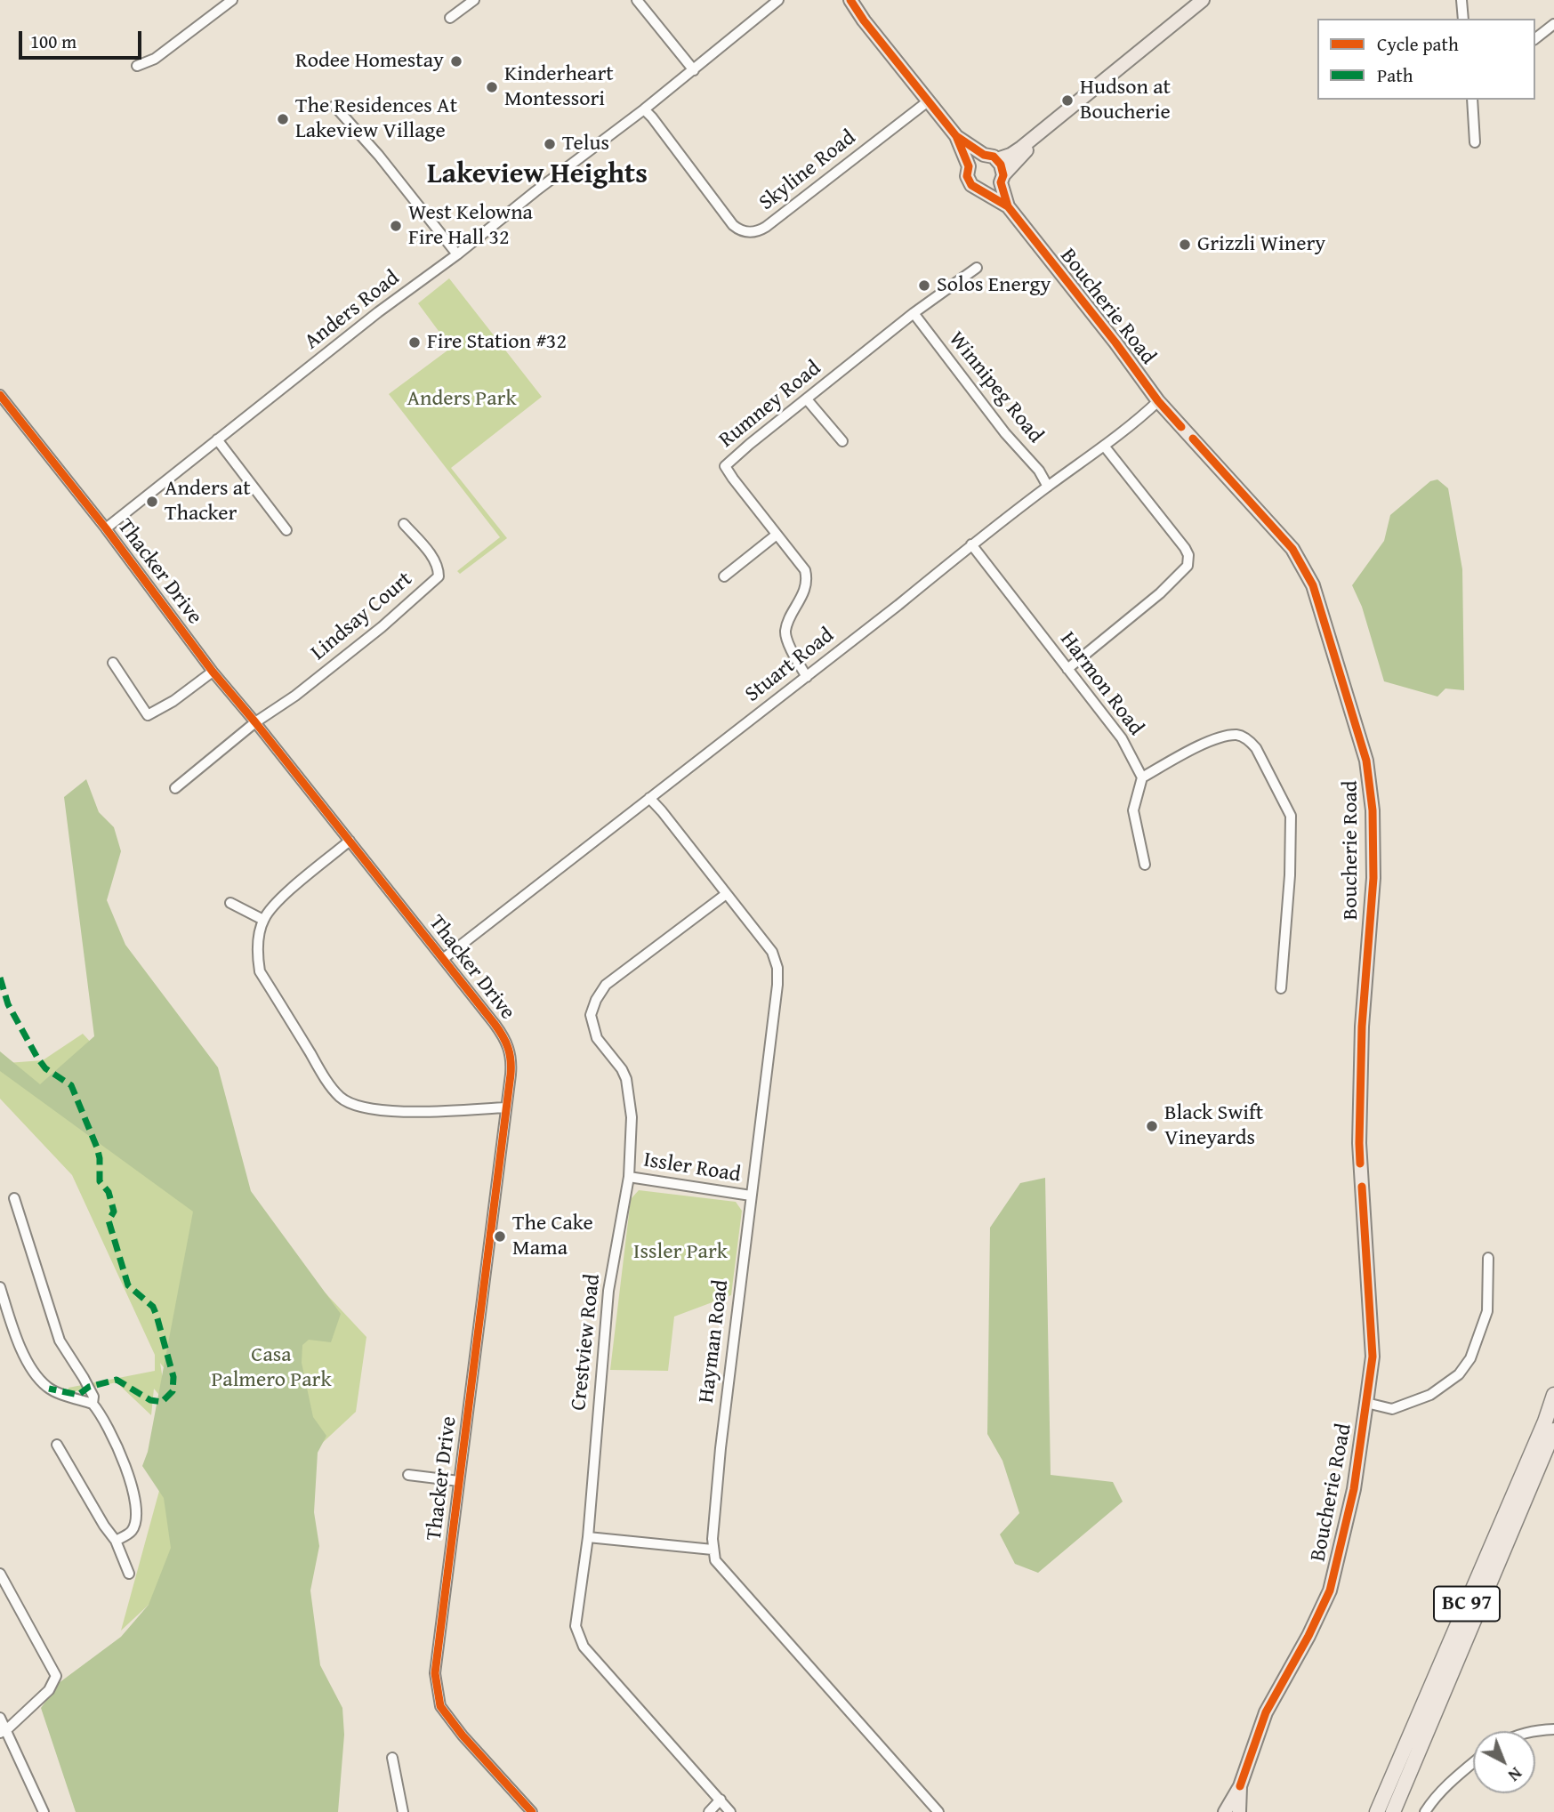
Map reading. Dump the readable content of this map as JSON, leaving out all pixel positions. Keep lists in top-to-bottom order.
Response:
{
  "streets": {
    "highway": ["BC 97"],
    "main road": ["Boucherie Road"],
    "street": [
      "Skyline Road",
      "Anders Road",
      "Winnipeg Road",
      "Rumney Road",
      "Thacker Drive",
      "Lindsay Court",
      "Stuart Road",
      "Harmon Road",
      "Issler Road",
      "Hayman Road",
      "Crestview Road"
    ]
  },
  "crossings": [
    ["Skyline Road", "Boucherie Road"],
    ["Skyline Road", "Anders Road"],
    ["Boucherie Road", "Stuart Road"],
    ["Anders Road", "Thacker Drive"],
    ["Winnipeg Road", "Rumney Road"],
    ["Winnipeg Road", "Stuart Road"],
    ["Rumney Road", "Stuart Road"],
    ["Thacker Drive", "Lindsay Court"],
    ["Thacker Drive", "Stuart Road"],
    ["Stuart Road", "Harmon Road"],
    ["Stuart Road", "Hayman Road"],
    ["Issler Road", "Hayman Road"],
    ["Issler Road", "Crestview Road"],
    ["Hayman Road", "Crestview Road"]
  ],
  "districts": ["Lakeview Heights"],
  "parks": ["Anders Park", "Issler Park", "Casa Palmero Park"],
  "places": [
    "Rodee Homestay",
    "Kinderheart Montessori",
    "Hudson at Boucherie",
    "The Residences At Lakeview Village",
    "Telus",
    "West Kelowna Fire Hall 32",
    "Grizzli Winery",
    "Solos Energy",
    "Fire Station #32",
    "Anders at Thacker",
    "Black Swift Vineyards",
    "The Cake Mama"
  ],
  "legend": ["Cycle path", "Path"],
  "scale_bar": "100 m",
  "north": "bottom right"
}
